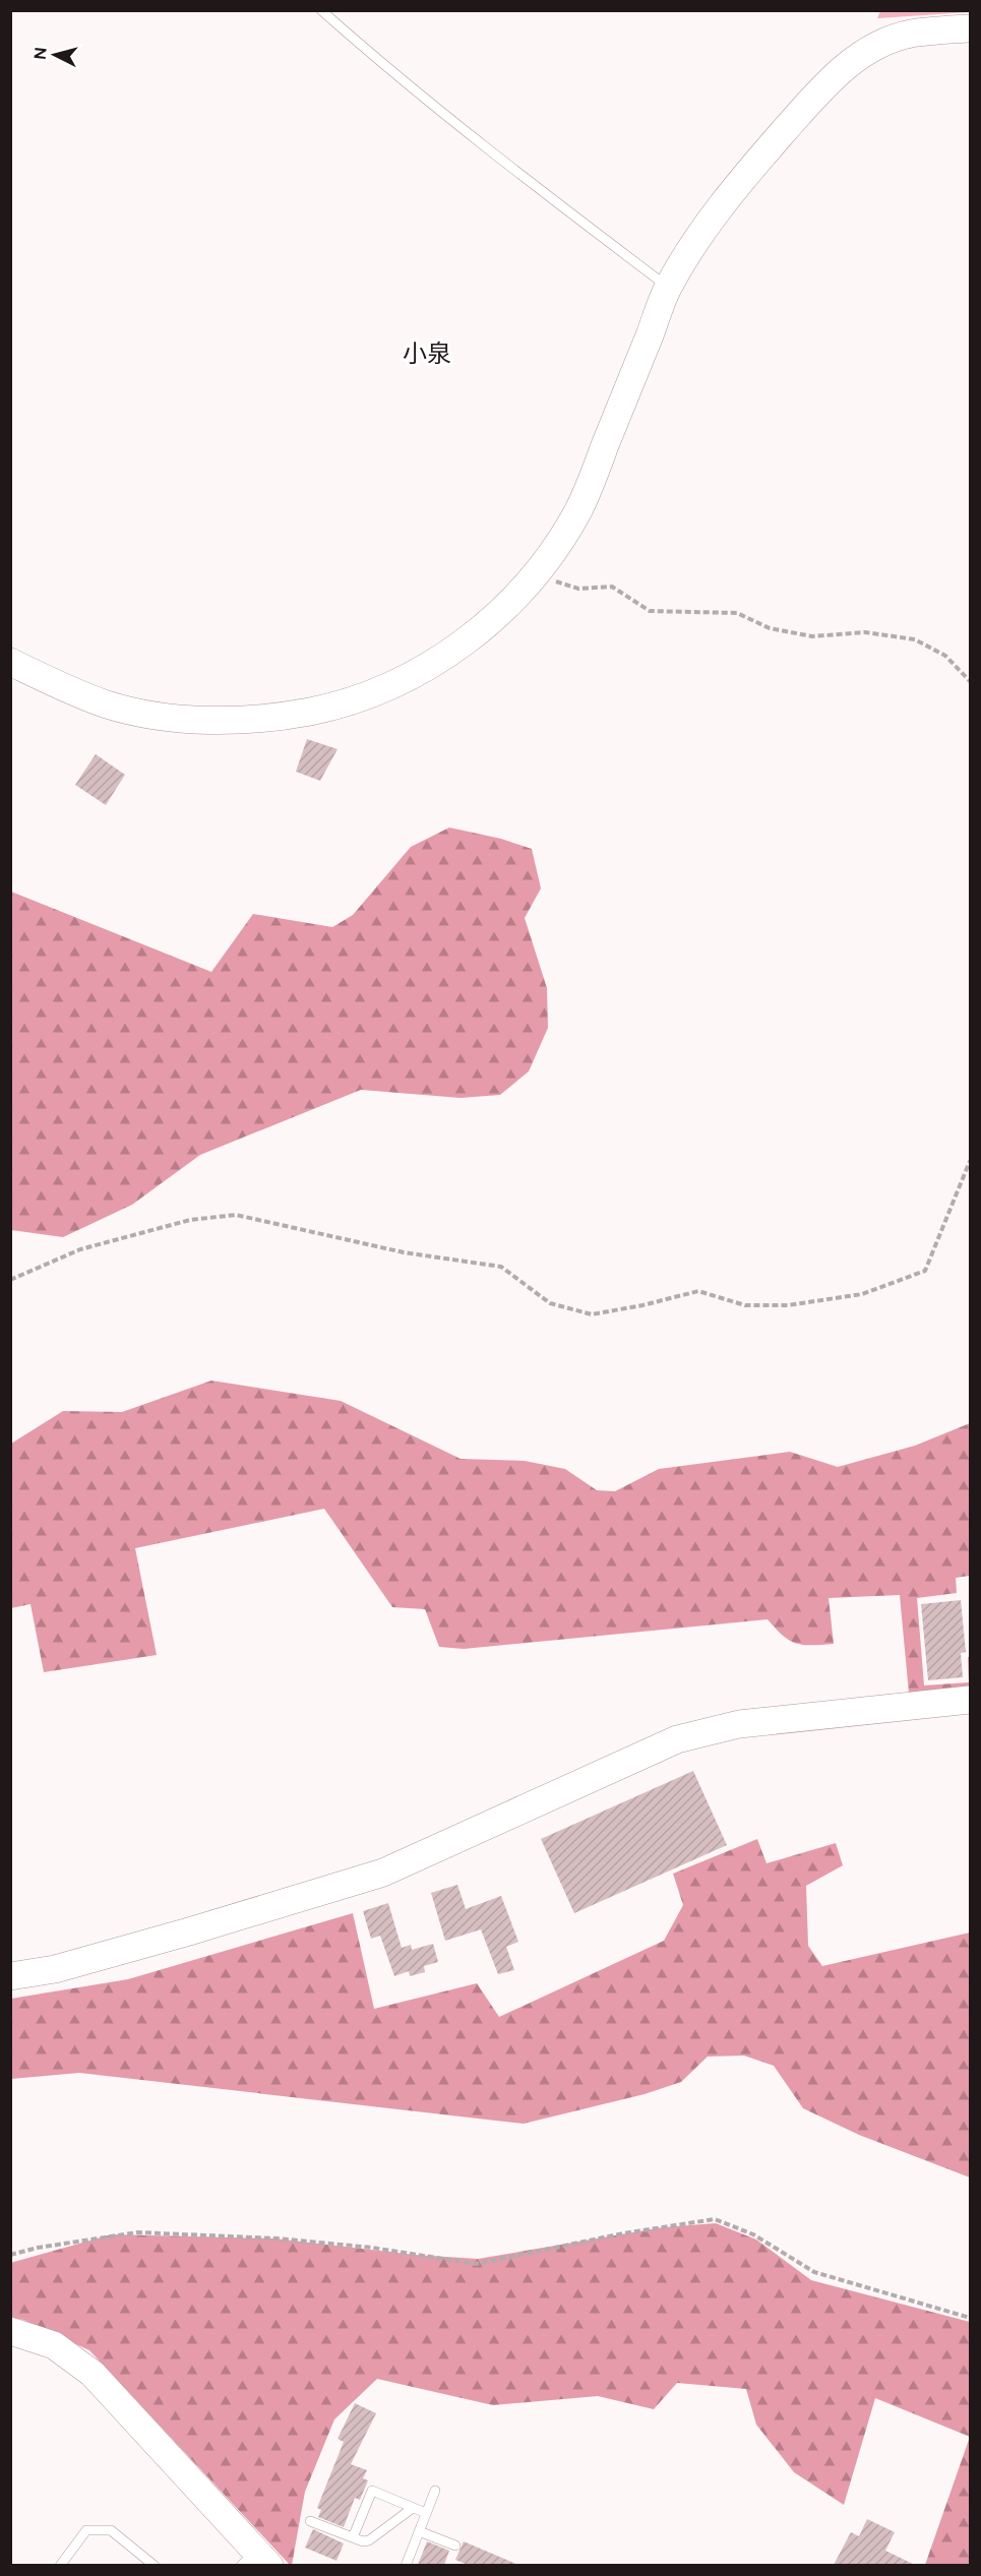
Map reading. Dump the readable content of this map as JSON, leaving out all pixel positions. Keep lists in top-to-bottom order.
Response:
{
  "districts": ["小泉"],
  "north": "left"
}
